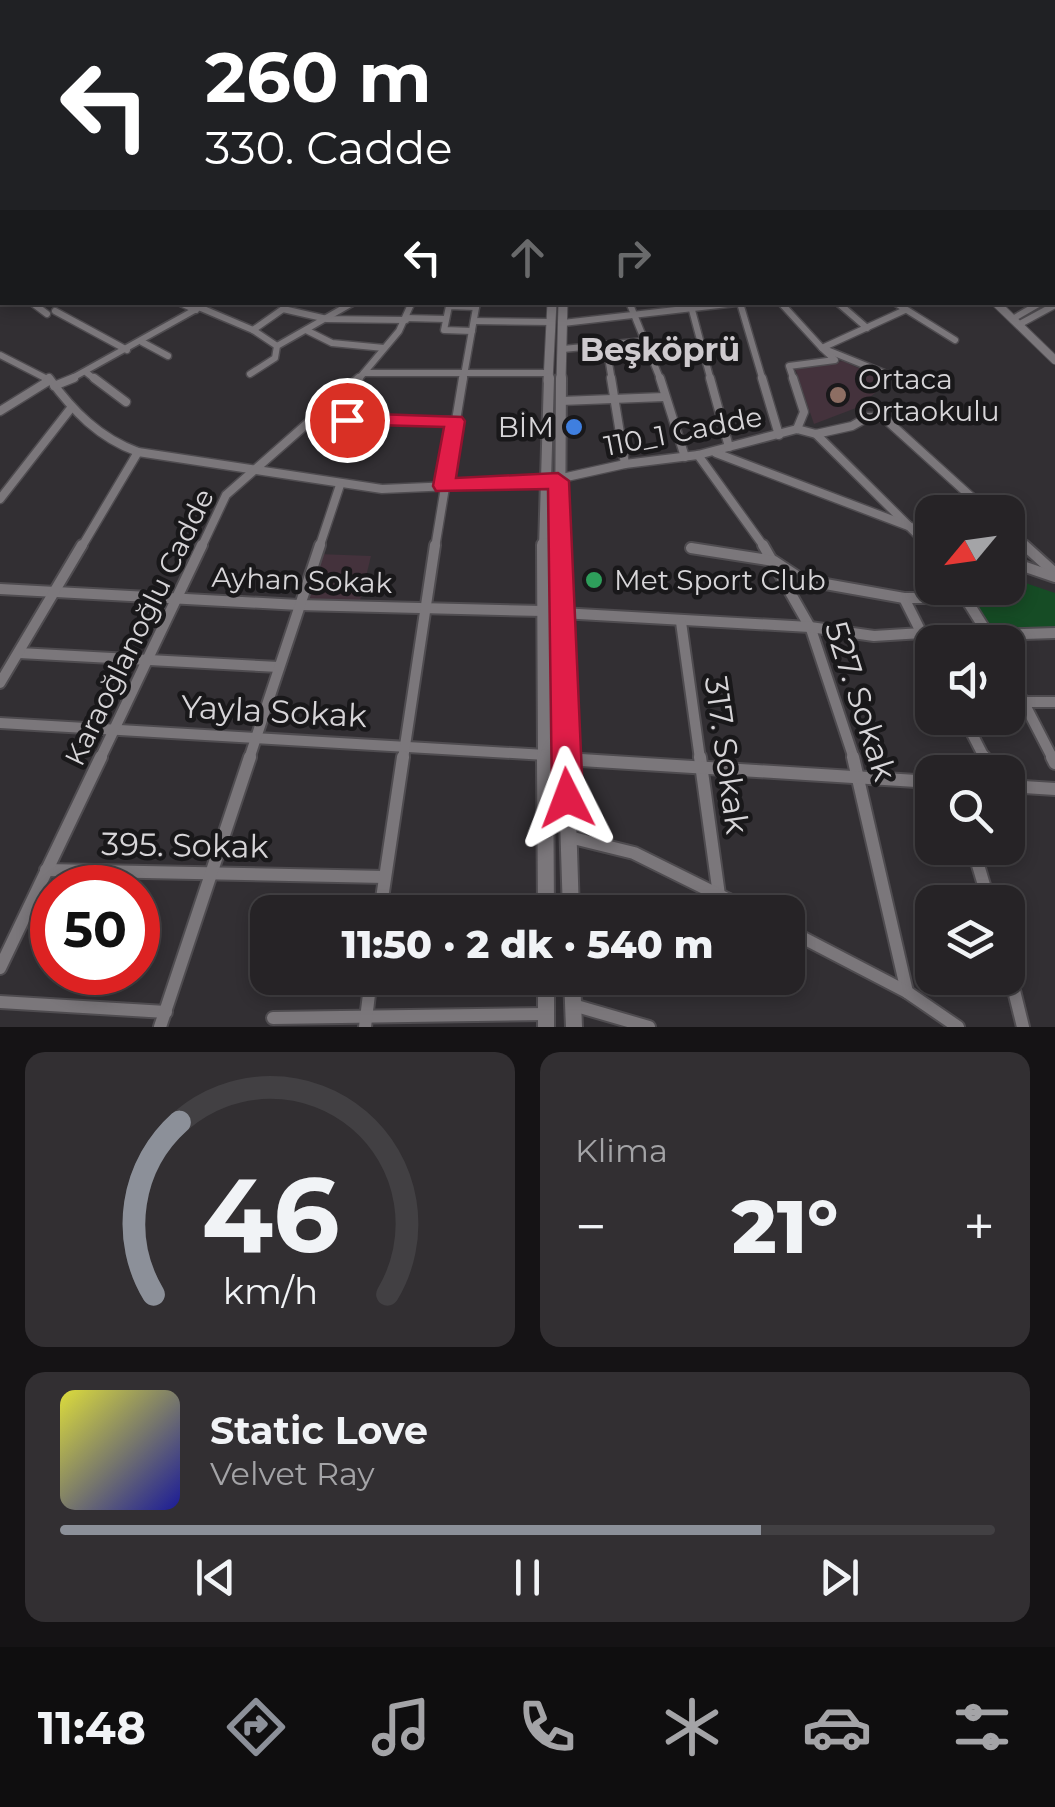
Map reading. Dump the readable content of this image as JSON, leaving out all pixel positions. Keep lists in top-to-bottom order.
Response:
{
  "streets": {
    "street": [
      "110_1 Cadde",
      "Ayhan Sokak",
      "Karaoğlanoğlu Cadde",
      "527. Sokak",
      "Yayla Sokak",
      "317. Sokak",
      "395. Sokak"
    ]
  },
  "crossings": [
    ["110_1 Cadde", "Karaoğlanoğlu Cadde"],
    ["110_1 Cadde", "527. Sokak"],
    ["Ayhan Sokak", "Karaoğlanoğlu Cadde"],
    ["Karaoğlanoğlu Cadde", "Yayla Sokak"]
  ],
  "districts": ["Beşköprü"],
  "places": ["Ortaca Ortaokulu", "BİM", "Met Sport Club"],
  "north": "bottom left",
  "page": {
    "turn": ["260 m", "330. Cadde"],
    "limit": "50",
    "trip": "11:50 · 2 dk · 540 m",
    "tile": "Klima",
    "heat": ["−", "21°", "+"],
    "song": ["Static Love", "Velvet Ray"],
    "tabs": "11:48",
    "gauge": ["46", "km/h"]
  }
}
